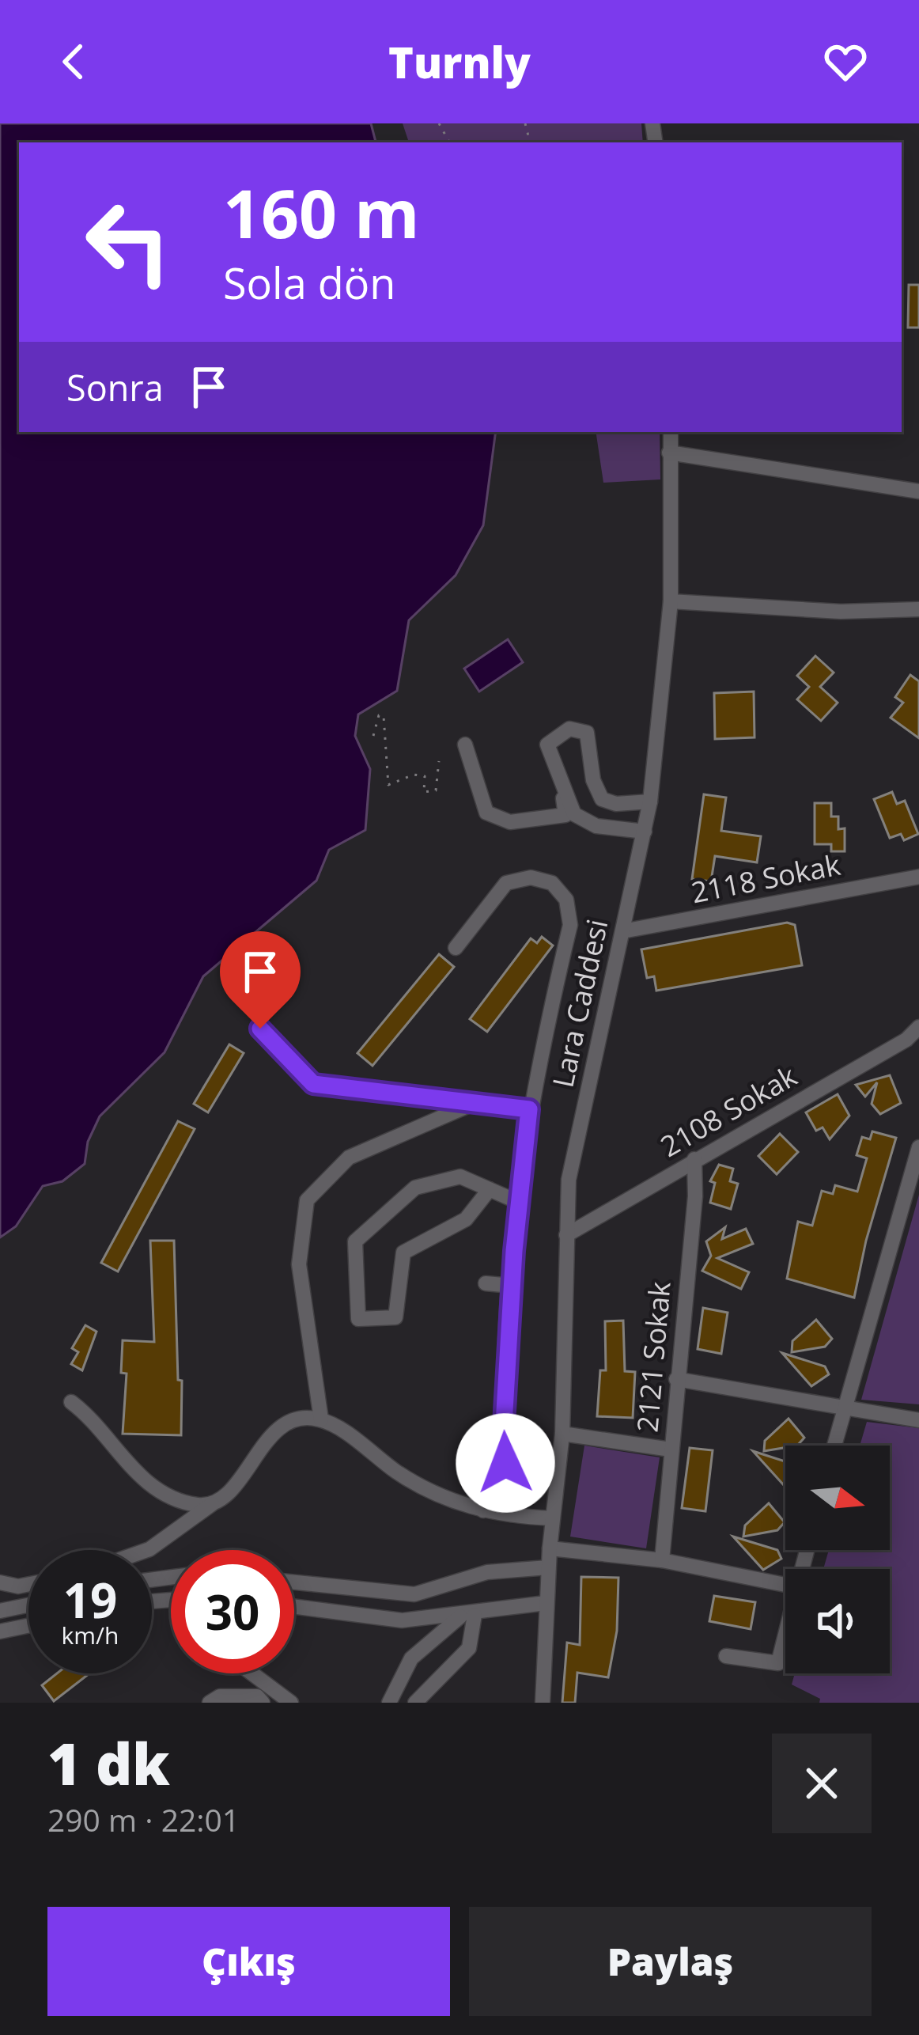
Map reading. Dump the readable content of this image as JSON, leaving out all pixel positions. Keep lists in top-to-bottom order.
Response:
{
  "streets": {
    "street": [
      "2118 Sokak",
      "Lara Caddesi",
      "2108 Sokak",
      "2121 Sokak"
    ]
  },
  "crossings": [
    ["2118 Sokak", "Lara Caddesi"],
    ["Lara Caddesi", "2108 Sokak"],
    ["2108 Sokak", "2121 Sokak"]
  ],
  "north": "right",
  "page": {
    "header": "Turnly",
    "turn": ["160 m", "Sola dön"],
    "then": "Sonra",
    "speed": "19 km/h",
    "limit": "30",
    "heading": ["1 dk", "290 m · 22:01"],
    "buttons": ["Çıkış", "Paylaş"]
  }
}
